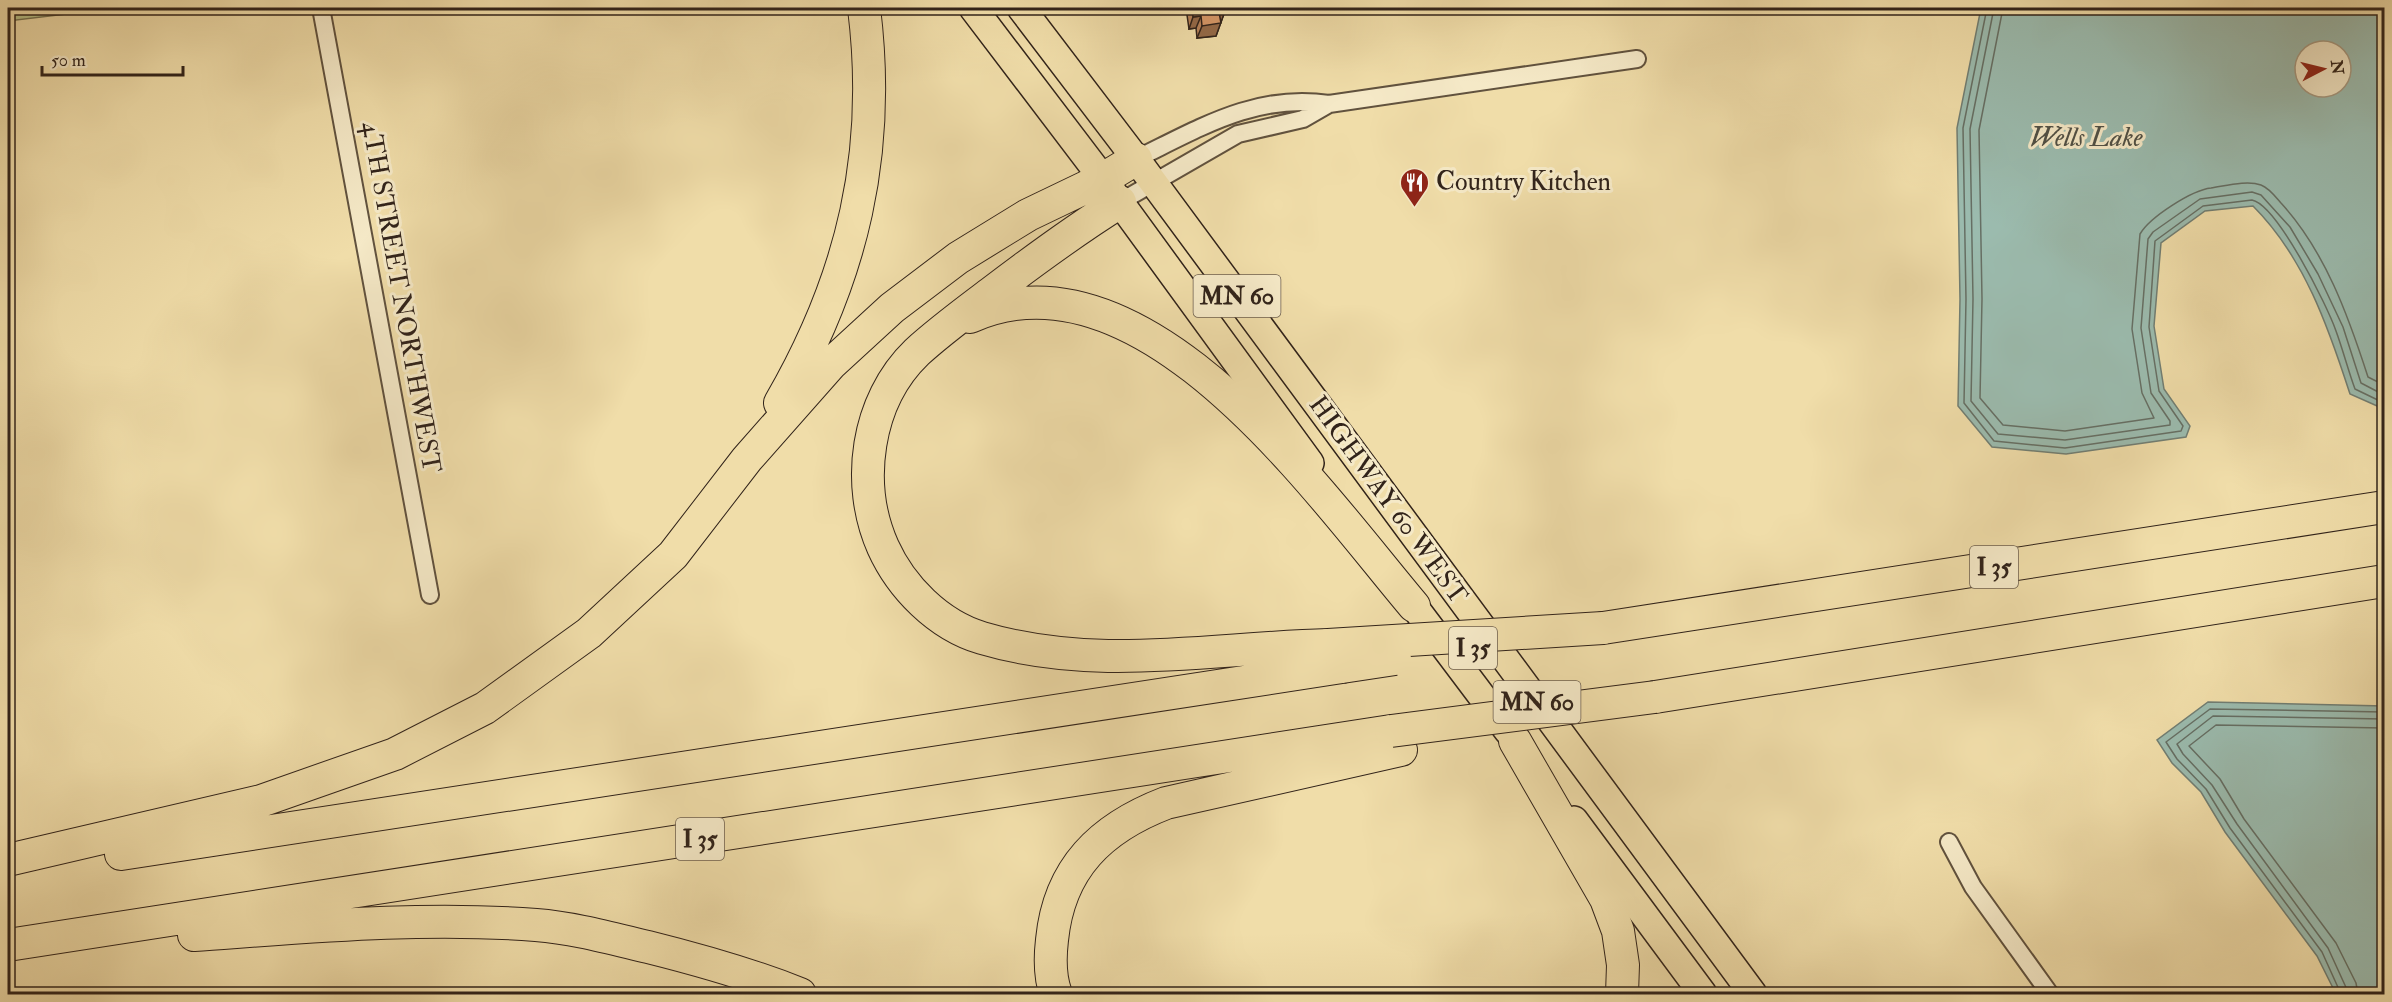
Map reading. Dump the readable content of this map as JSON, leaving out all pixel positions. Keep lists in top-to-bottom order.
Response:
{
  "streets": {
    "highway": ["I 35"],
    "main road": ["MN 60", "HIGHWAY 60 WEST"],
    "street": ["4TH STREET NORTHWEST"]
  },
  "water": ["Wells Lake"],
  "places": {
    "restaurant": ["Country Kitchen"]
  },
  "scale_bar": "50 m",
  "north": "right"
}
